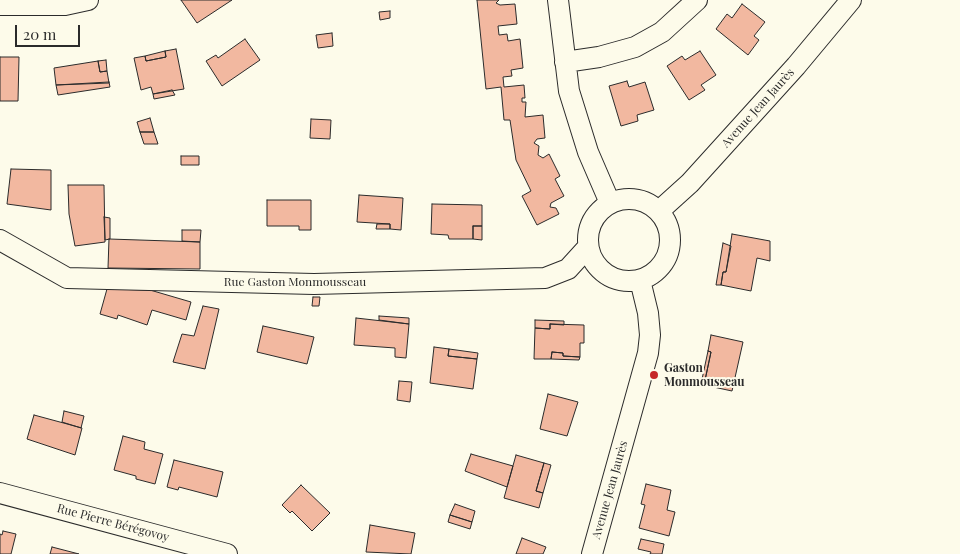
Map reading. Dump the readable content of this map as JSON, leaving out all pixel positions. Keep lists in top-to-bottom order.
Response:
{
  "streets": {
    "street": ["Avenue Jean Jaurès", "Rue Gaston Monmousseau", "Rue Pierre Bérégovoy"]
  },
  "crossings": [
    ["Avenue Jean Jaurès", "Rue Gaston Monmousseau"]
  ],
  "places": ["Gaston Monmousseau"],
  "scale_bar": "20 m"
}
